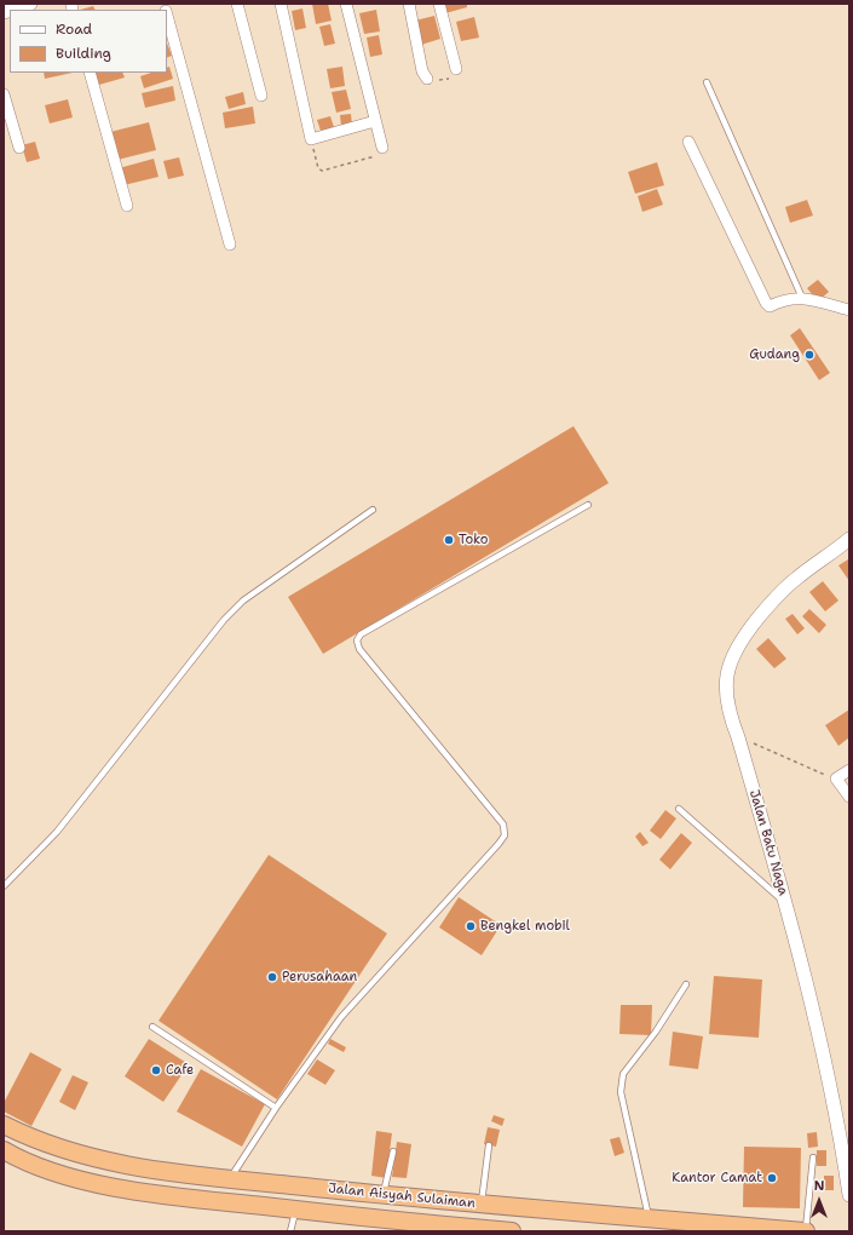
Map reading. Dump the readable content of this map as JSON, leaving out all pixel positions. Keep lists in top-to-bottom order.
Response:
{
  "streets": {
    "highway": ["Jalan Aisyah Sulaiman"],
    "street": ["Jalan Batu Naga"]
  },
  "places": [
    "Gudang",
    "Toko",
    "Bengkel mobil",
    "Perusahaan",
    "Cafe",
    "Kantor Camat"
  ],
  "legend": ["Road", "Building"],
  "north": "top"
}
